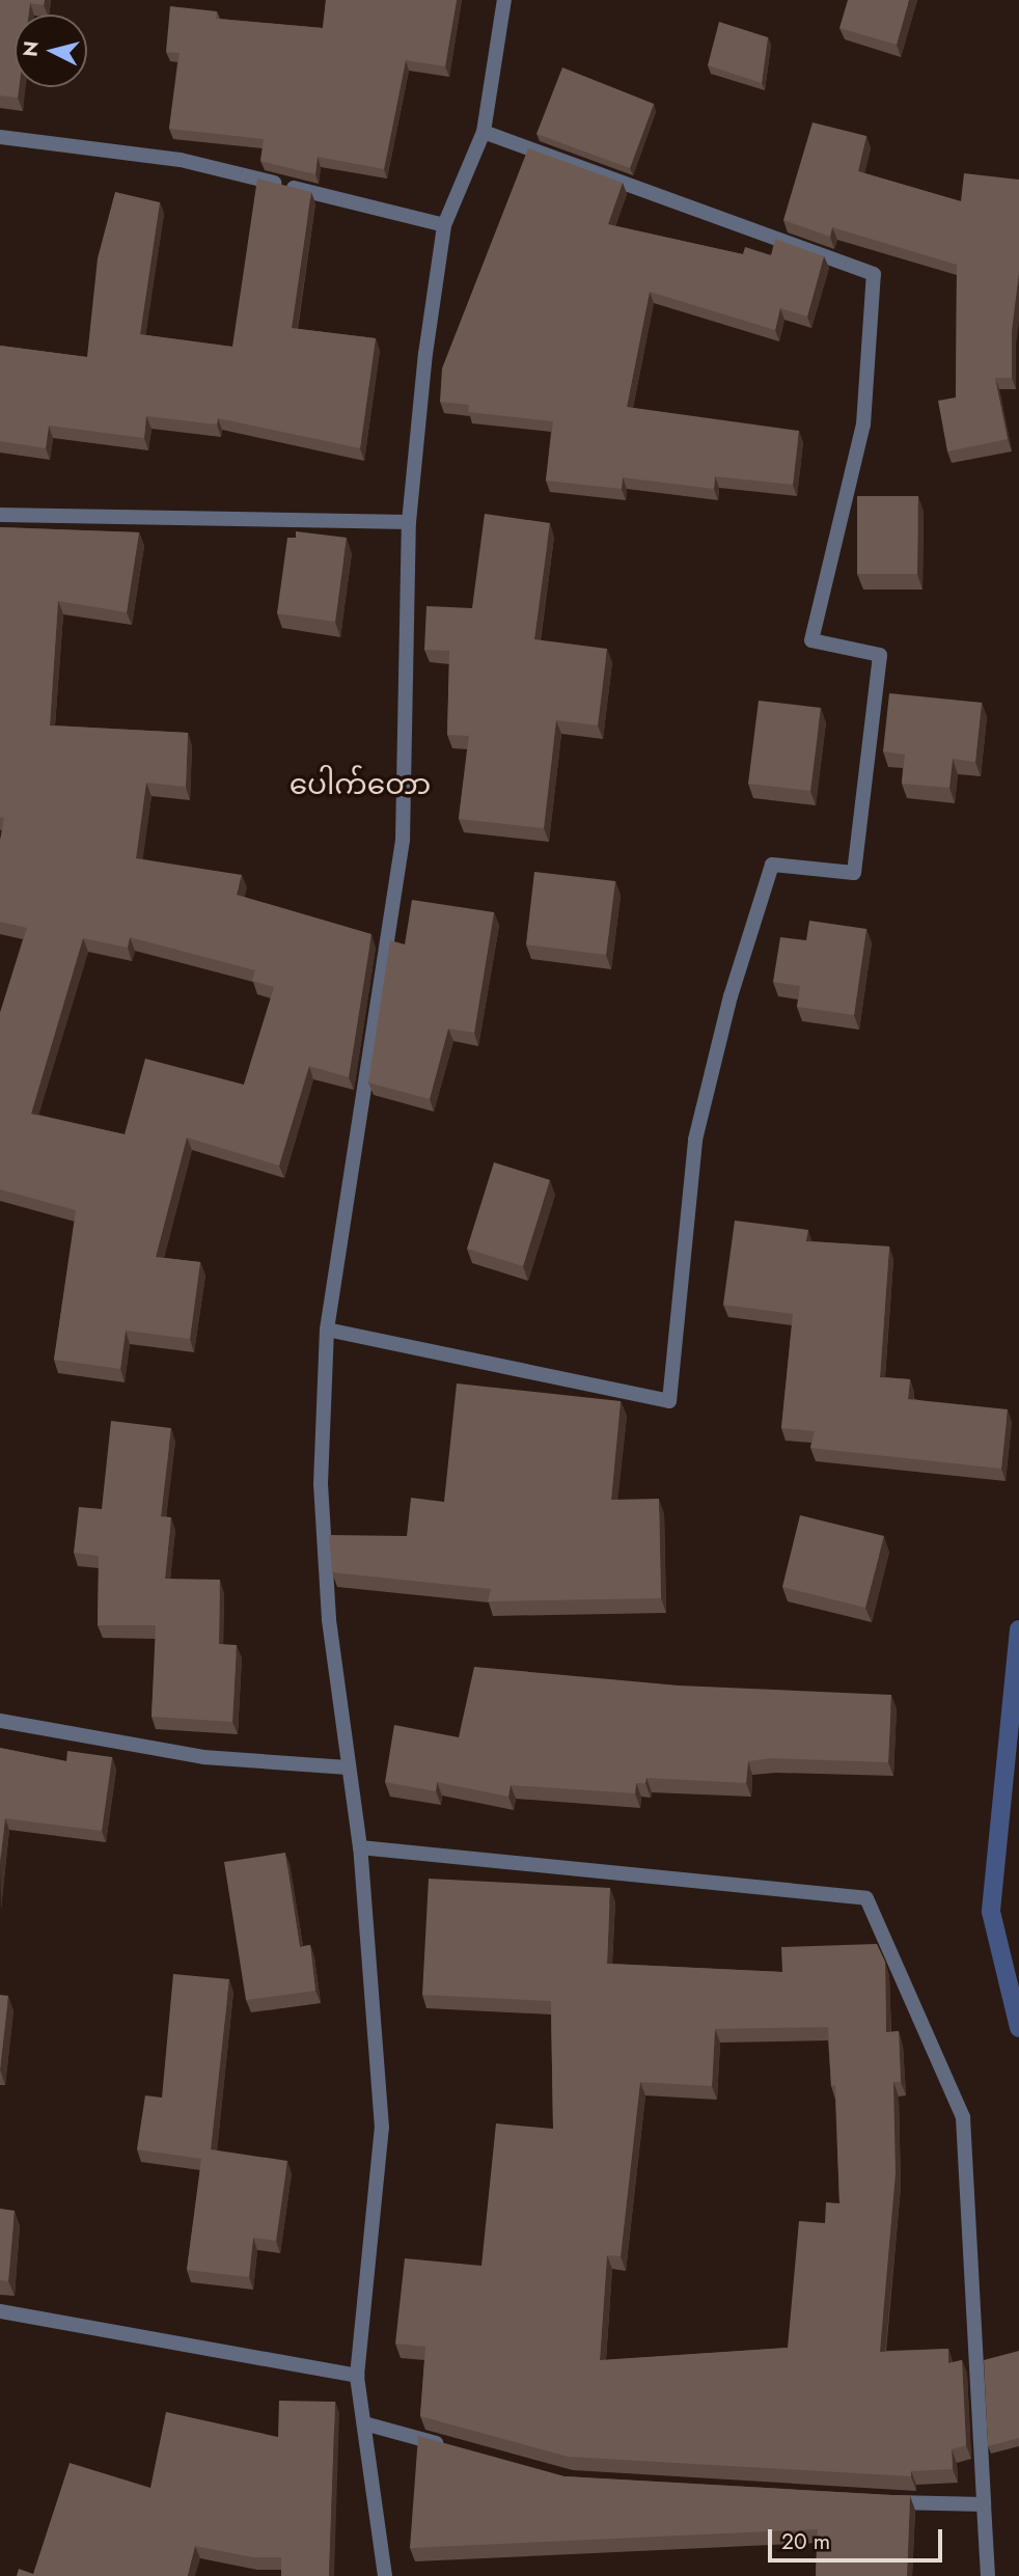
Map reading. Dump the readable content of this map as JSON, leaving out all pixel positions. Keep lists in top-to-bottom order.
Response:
{
  "districts": ["ပေါက်တော"],
  "scale_bar": "20 m",
  "north": "left"
}
